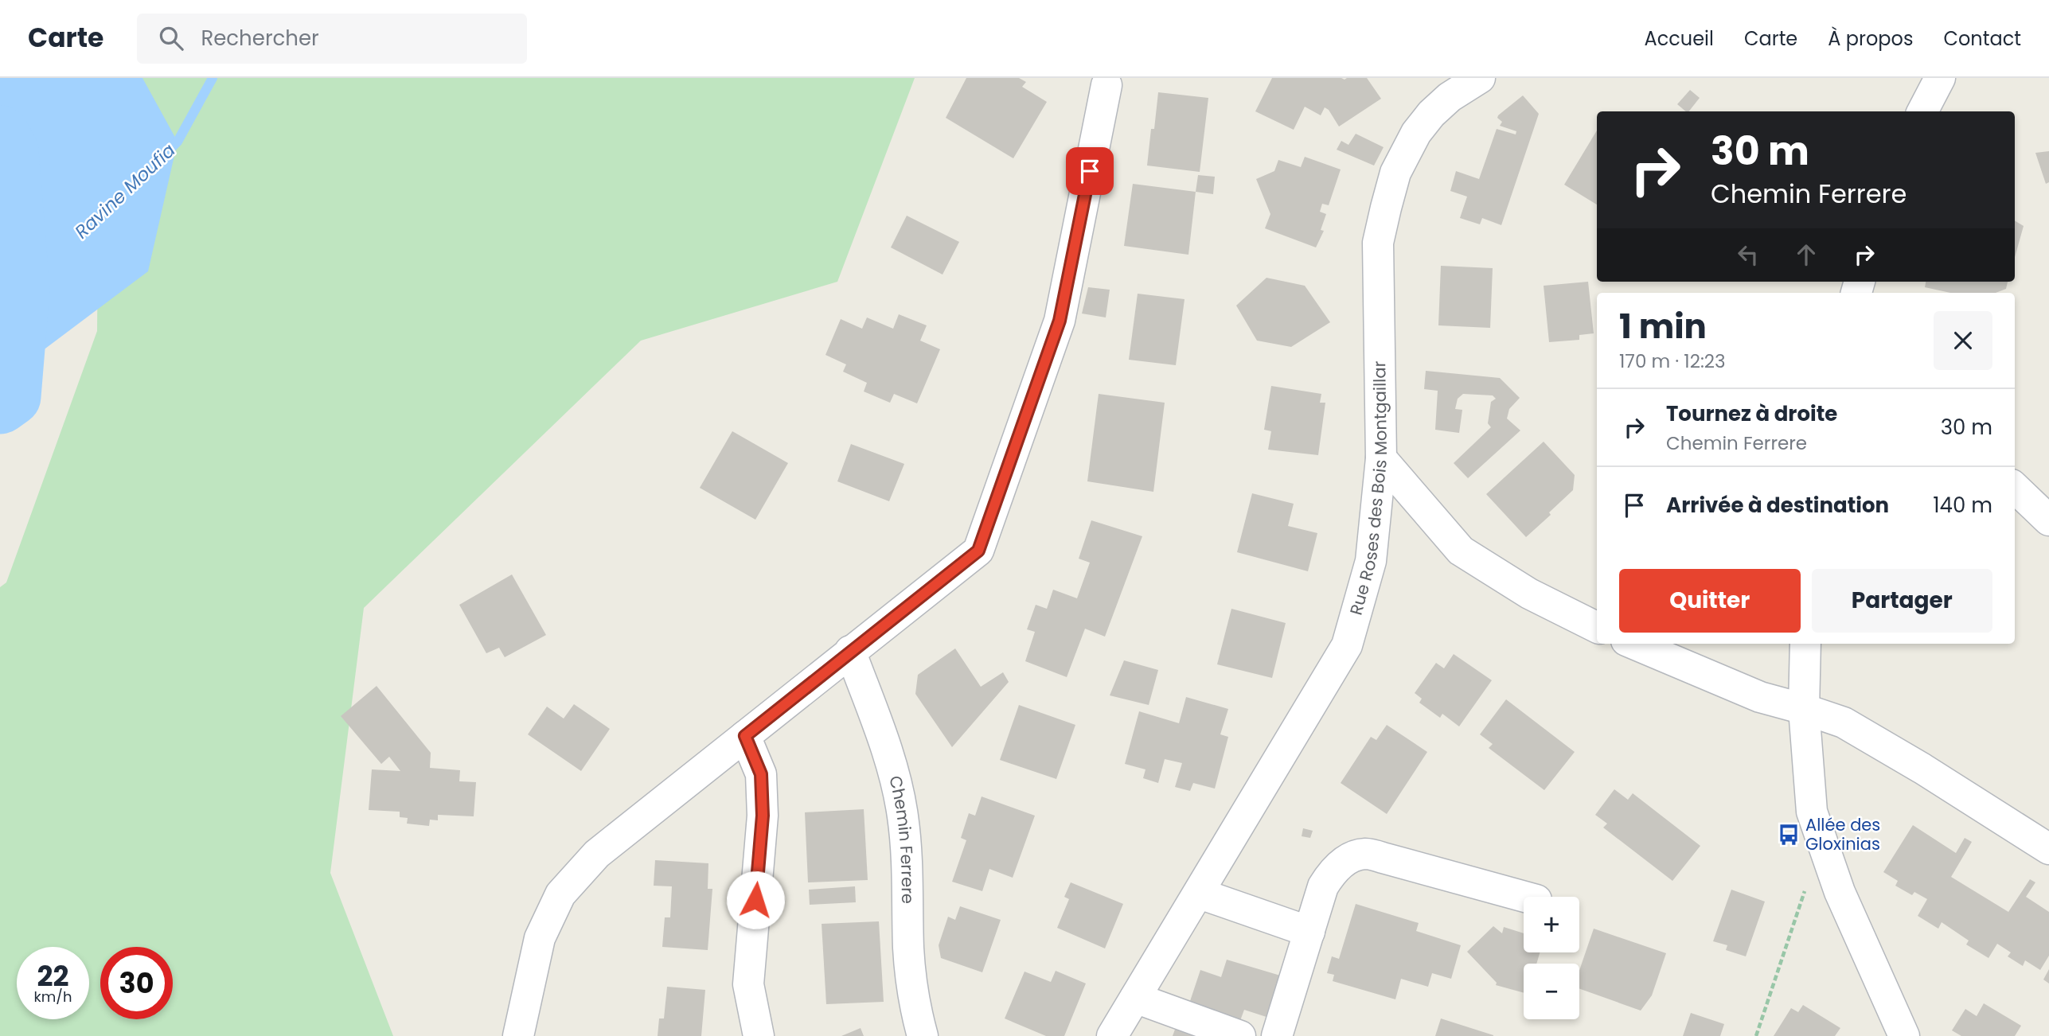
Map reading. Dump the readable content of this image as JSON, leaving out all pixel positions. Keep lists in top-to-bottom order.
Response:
{
  "streets": {
    "street": ["Rue Roses des Bois Montgaillar", "Chemin Ferrere"]
  },
  "water": ["Ravine Moufia"],
  "places": {
    "bus stop": ["Allée des Gloxinias"]
  },
  "page": {
    "header": "Carte",
    "search": "Rechercher",
    "nav": [
      "Accueil",
      "Carte",
      "À propos",
      "Contact"
    ],
    "turn": ["30 m", "Chemin Ferrere"],
    "heading": ["1 min", "170 m · 12:23"],
    "list": [
      {
        "name": "Tournez à droite",
        "note": "Chemin Ferrere",
        "value": "30 m"
      },
      {
        "name": "Arrivée à destination",
        "value": "140 m"
      }
    ],
    "buttons": ["Quitter", "Partager"],
    "map_buttons": ["+", "−"],
    "speed": "22 km/h",
    "limit": "30"
  }
}
